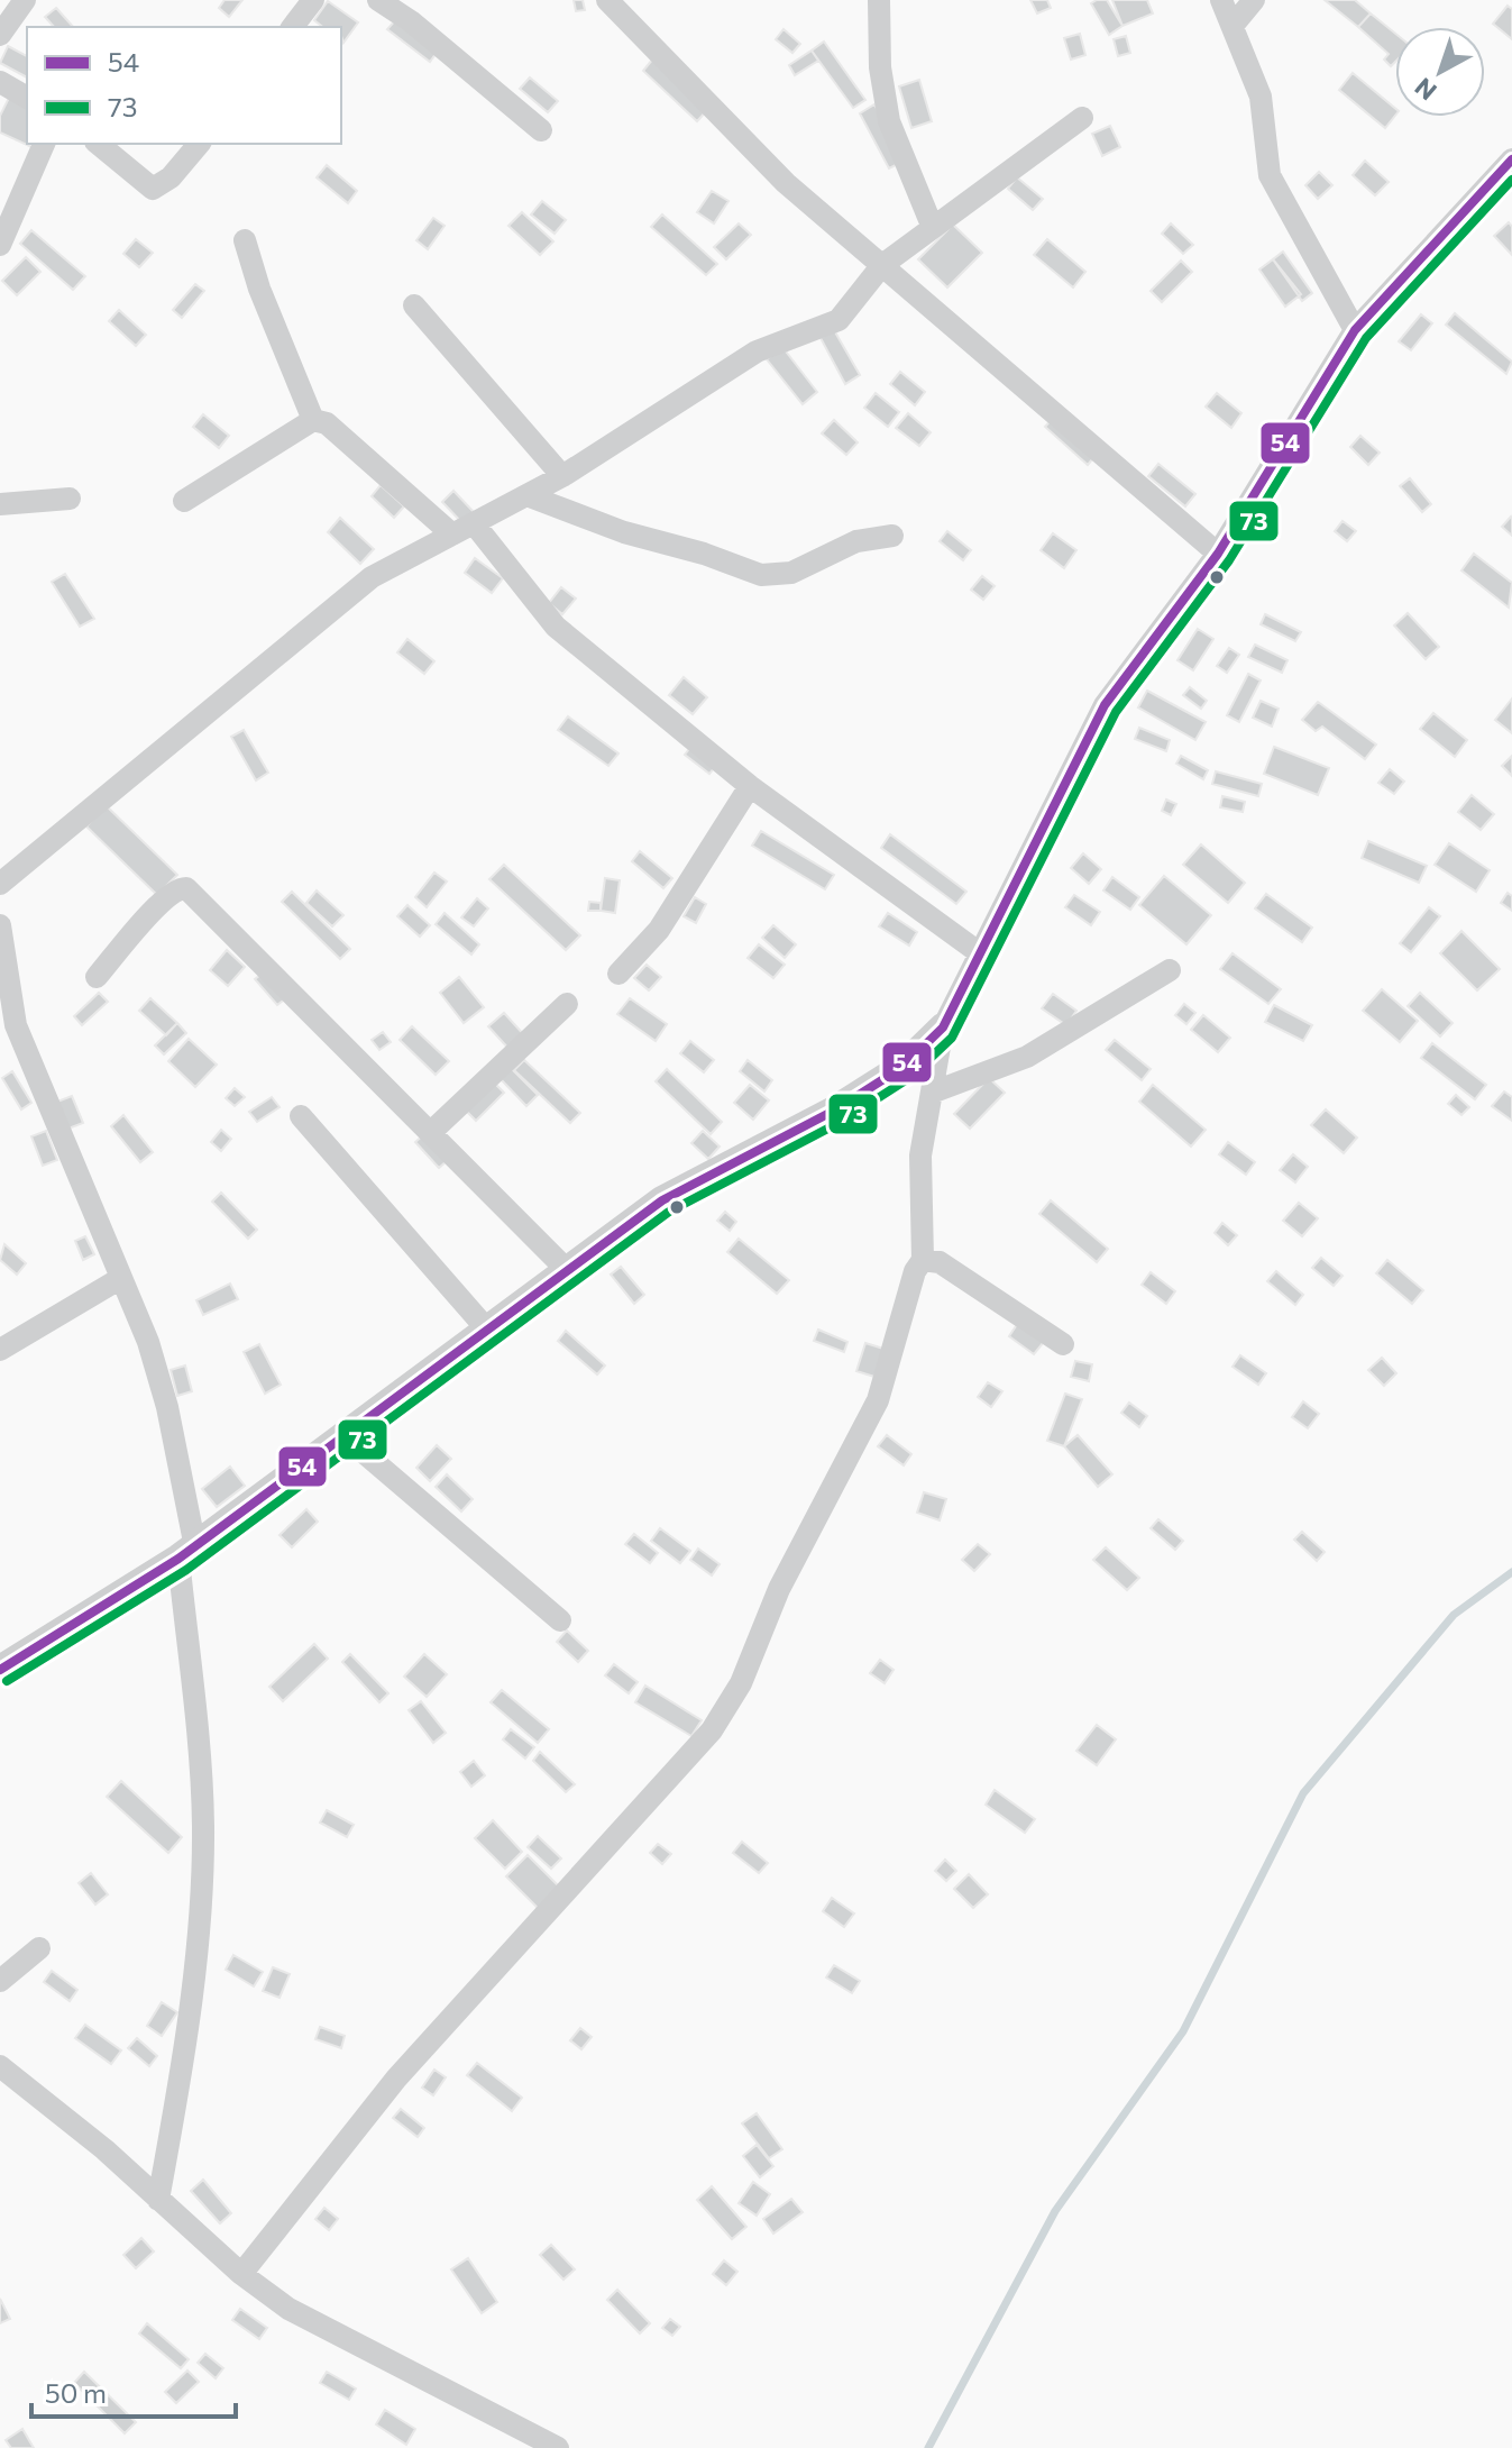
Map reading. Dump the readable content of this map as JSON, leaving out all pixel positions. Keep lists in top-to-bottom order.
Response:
{
  "lines": ["transit line 54", "transit line 73"],
  "legend": ["54", "73"],
  "scale_bar": "50 m",
  "north": "bottom left"
}
